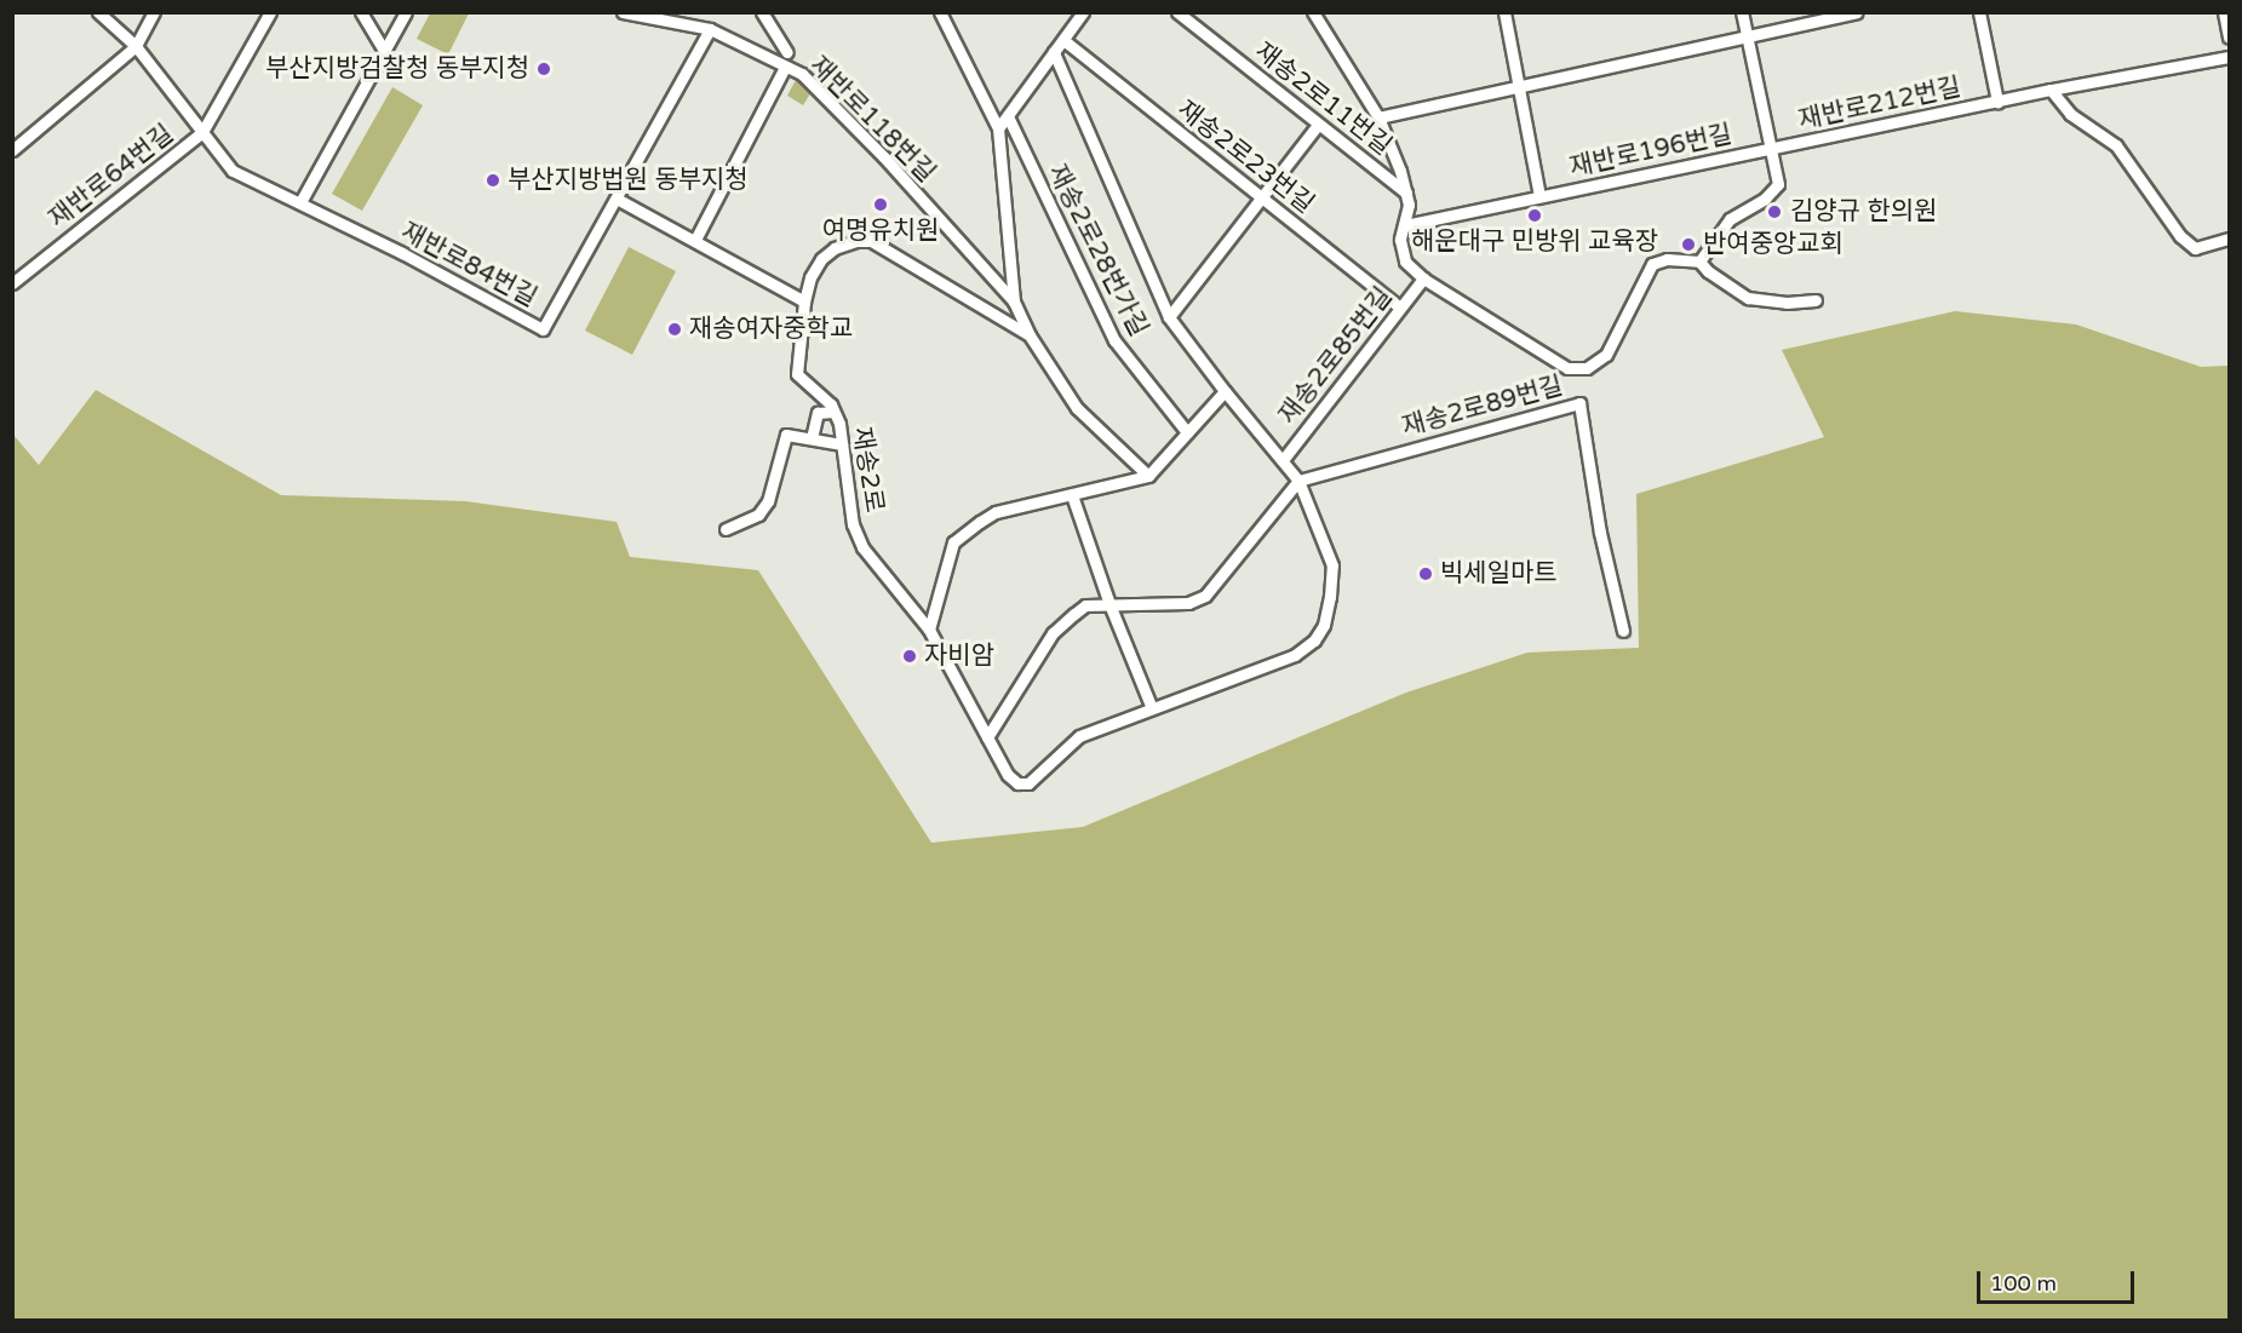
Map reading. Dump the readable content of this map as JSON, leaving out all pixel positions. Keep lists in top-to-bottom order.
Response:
{
  "streets": {
    "street": [
      "재송2로11번길",
      "재반로212번길",
      "재반로118번길",
      "재반로196번길",
      "재송2로23번길",
      "재반로64번길",
      "재송2로28번가길",
      "재반로84번길",
      "재송2로85번길",
      "재송2로89번길",
      "재송2로"
    ]
  },
  "crossings": [
    ["재반로212번길", "재반로196번길"],
    ["재송2로23번길", "재송2로85번길"],
    ["재반로64번길", "재반로84번길"],
    ["재송2로85번길", "재송2로"],
    ["재송2로89번길", "재송2로"]
  ],
  "places": [
    "부산지방검찰청 동부지청",
    "부산지방법원 동부지청",
    "여명유치원",
    "김양규 한의원",
    "해운대구 민방위 교육장",
    "반여중앙교회",
    "재송여자중학교",
    "빅세일마트",
    "자비암"
  ],
  "scale_bar": "100 m"
}
